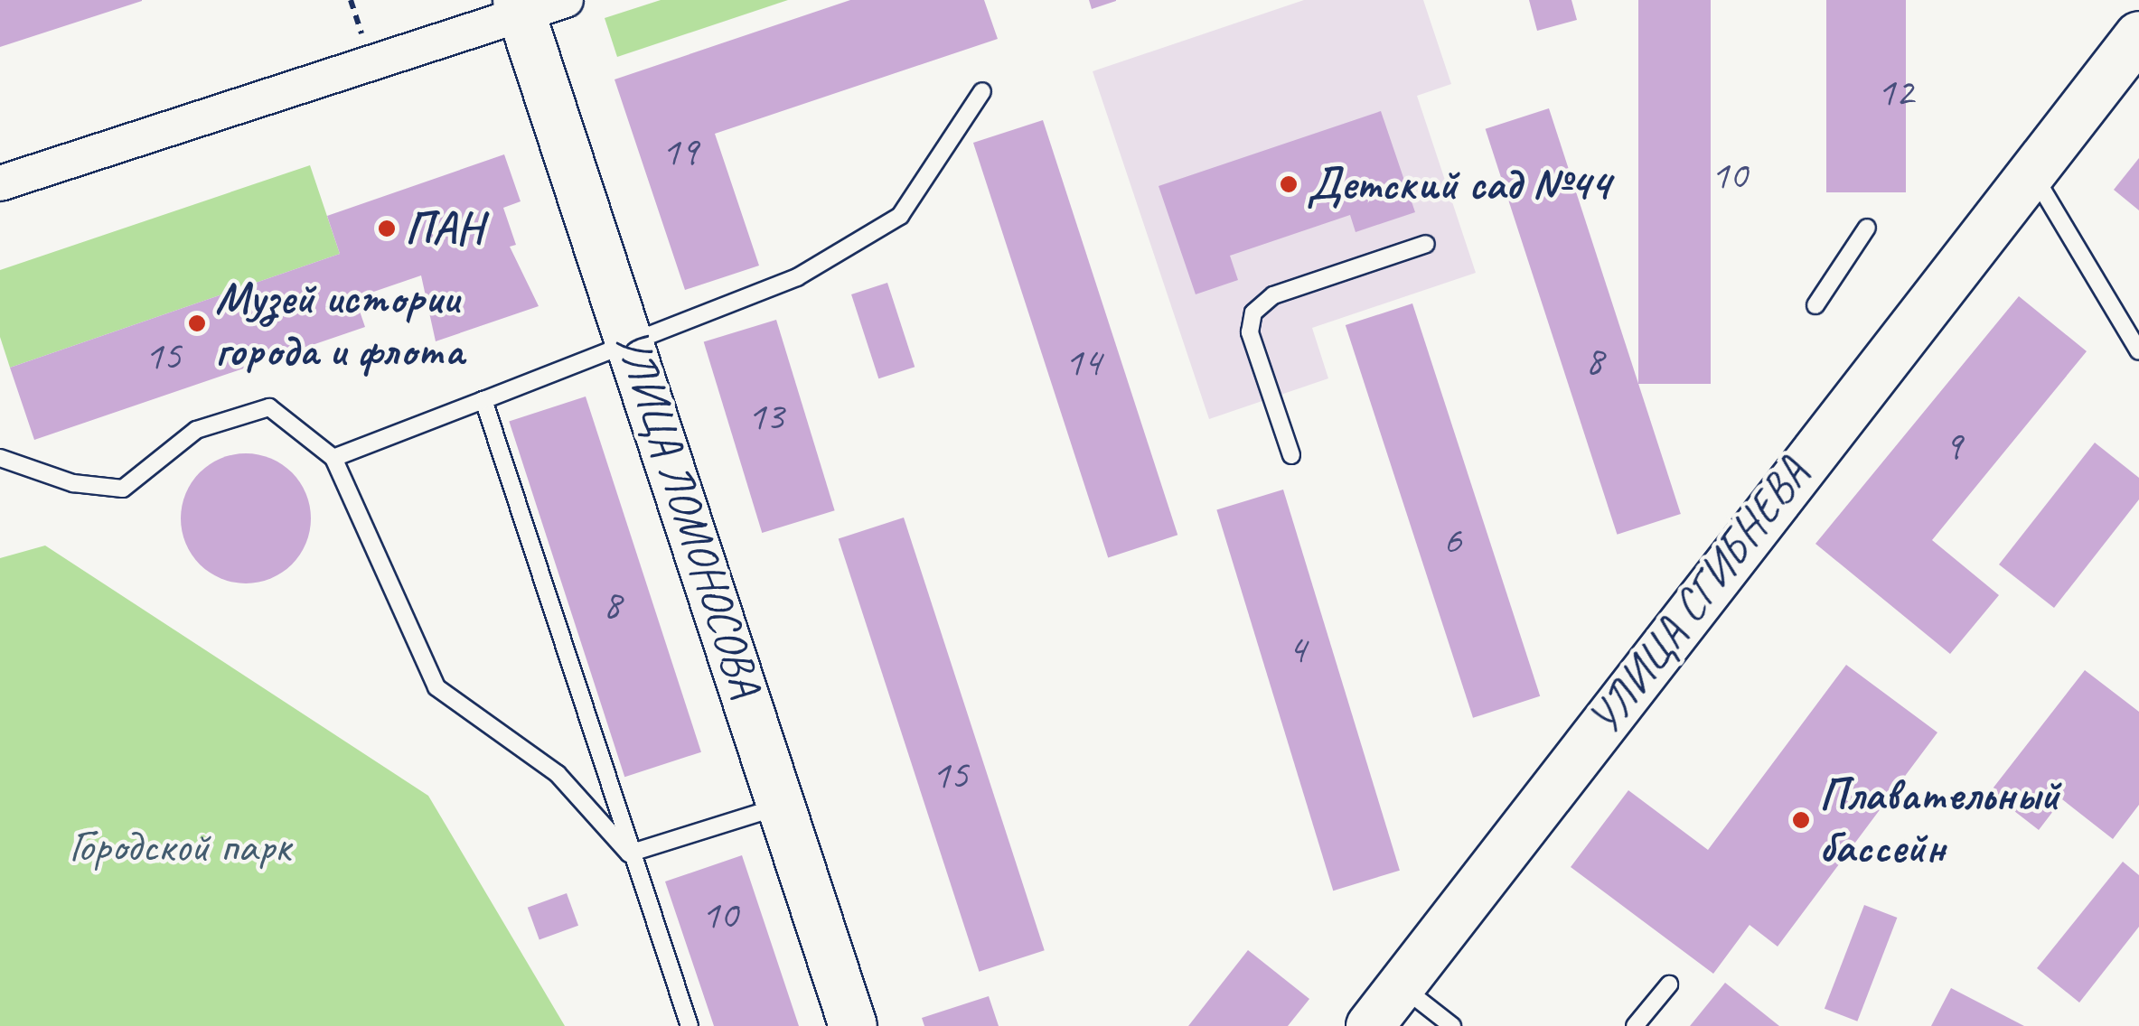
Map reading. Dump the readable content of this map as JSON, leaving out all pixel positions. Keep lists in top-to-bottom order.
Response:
{
  "streets": {
    "street": ["УЛИЦА ЛОМОНОСОВА", "УЛИЦА СГИБНЕВА"]
  },
  "parks": ["Городской парк"],
  "places": [
    "Детский сад №44",
    "ПАН",
    "Музей истории города и флота",
    "Плавательный бассейн"
  ],
  "house_numbers": [
    "12",
    "19",
    "10",
    "15",
    "8",
    "14",
    "13",
    "9",
    "6",
    "8",
    "4",
    "15",
    "10"
  ]
}
